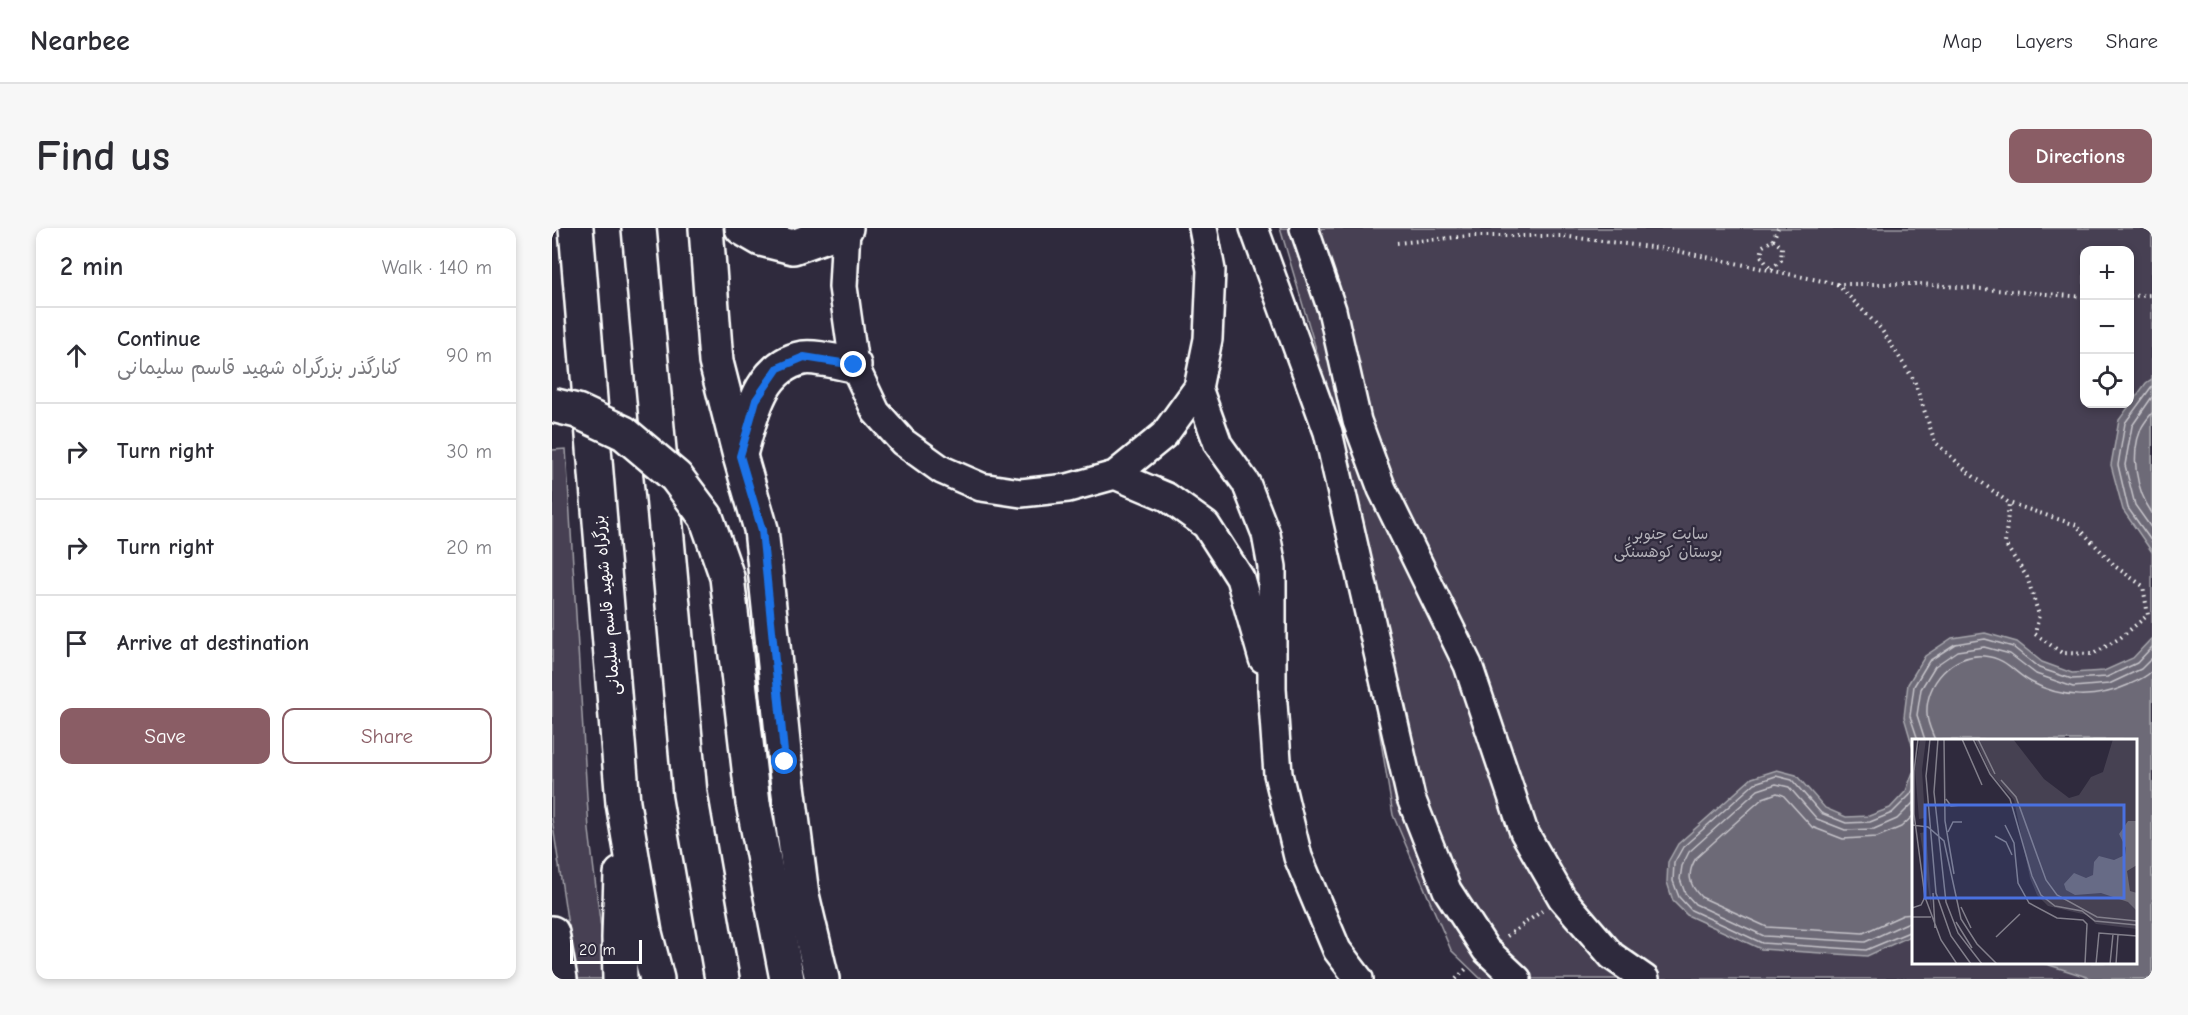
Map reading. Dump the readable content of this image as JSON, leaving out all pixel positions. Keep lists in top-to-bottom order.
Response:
{
  "streets": {
    "main road": ["بزرگراه شهید قاسم سلیمانی"]
  },
  "parks": ["سایت جنوبی بوستان کوهسنگی"],
  "scale_bar": "20 m",
  "page": {
    "header": "Nearbee",
    "nav": ["Map", "Layers", "Share"],
    "buttons": [
      "Directions",
      ["Save", "Share"]
    ],
    "title": "Find us",
    "heading": ["2 min", "Walk · 140 m"],
    "map_buttons": ["+", "−"],
    "list": [
      ["Continue", "کنارگذر بزرگراه شهید قاسم سلیمانی", "90 m"],
      ["Turn right", "30 m"],
      ["Turn right", "20 m"],
      "Arrive at destination"
    ],
    "scale": "20 m"
  }
}
